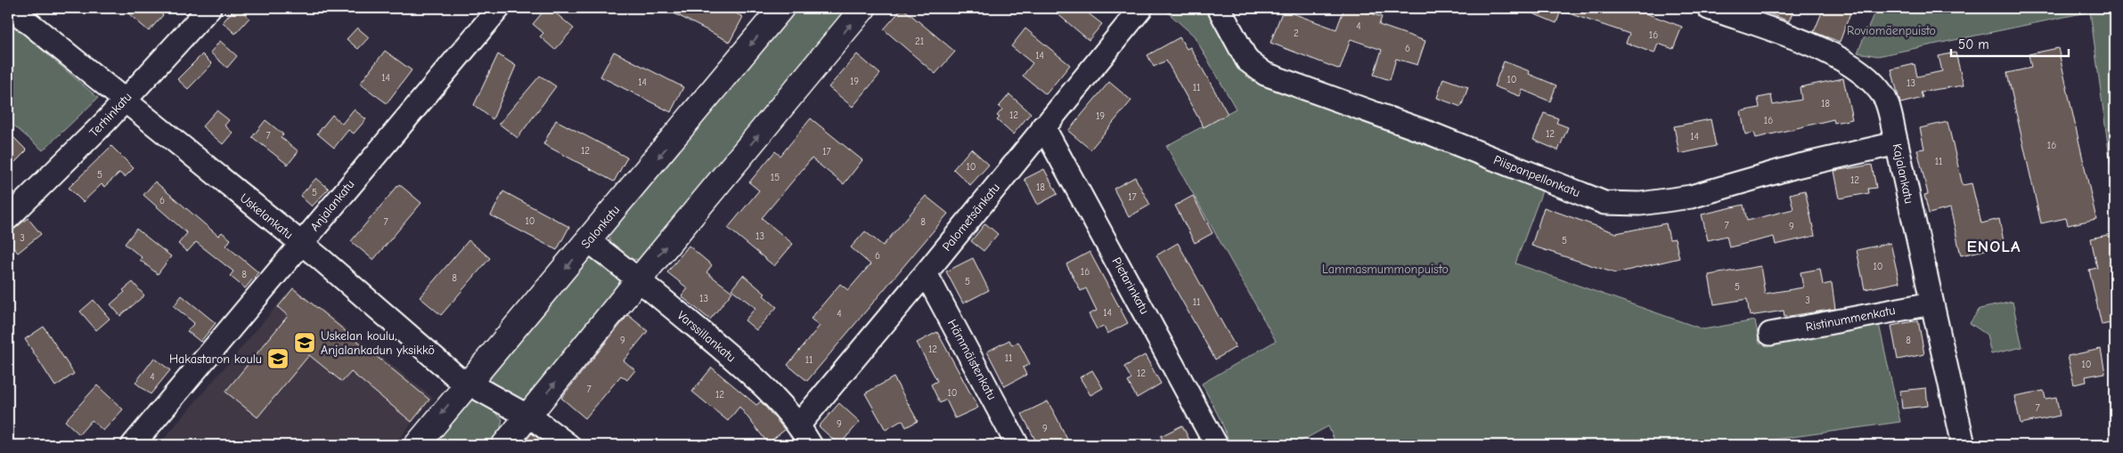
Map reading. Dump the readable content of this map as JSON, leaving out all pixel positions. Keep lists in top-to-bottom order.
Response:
{
  "streets": {
    "main road": ["Salonkatu"],
    "street": [
      "Terhinkatu",
      "Kajalankatu",
      "Piispanpellonkatu",
      "Anjalankatu",
      "Uskelankatu",
      "Palometsänkatu",
      "Pietarinkatu",
      "Ristinummenkatu",
      "Varssillankatu",
      "Hämmäistenkatu"
    ]
  },
  "crossings": [
    ["Terhinkatu", "Uskelankatu"],
    ["Kajalankatu", "Piispanpellonkatu"],
    ["Kajalankatu", "Ristinummenkatu"],
    ["Anjalankatu", "Uskelankatu"],
    ["Uskelankatu", "Salonkatu"],
    ["Palometsänkatu", "Pietarinkatu"],
    ["Palometsänkatu", "Varssillankatu"],
    ["Palometsänkatu", "Hämmäistenkatu"],
    ["Salonkatu", "Varssillankatu"]
  ],
  "districts": ["ENOLA"],
  "parks": ["Roviomäenpuisto", "Lammasmummonpuisto"],
  "places": {
    "school or university": ["Uskelan koulu, Anjalankadun yksikkö", "Hakastaron koulu"]
  },
  "house_numbers": [
    "4",
    "2",
    "16",
    "21",
    "6",
    "14",
    "14",
    "10",
    "19",
    "14",
    "13",
    "11",
    "18",
    "12",
    "19",
    "16",
    "12",
    "7",
    "14",
    "16",
    "12",
    "17",
    "11",
    "10",
    "5",
    "15",
    "12",
    "18",
    "5",
    "17",
    "6",
    "10",
    "7",
    "8",
    "7",
    "9",
    "13",
    "3",
    "5",
    "6",
    "10",
    "16",
    "8",
    "8",
    "5",
    "5",
    "13",
    "3",
    "11",
    "14",
    "4",
    "9",
    "8",
    "12",
    "11",
    "11",
    "10",
    "12",
    "4",
    "7",
    "10",
    "12",
    "7",
    "9",
    "9"
  ],
  "scale_bar": "50 m"
}
